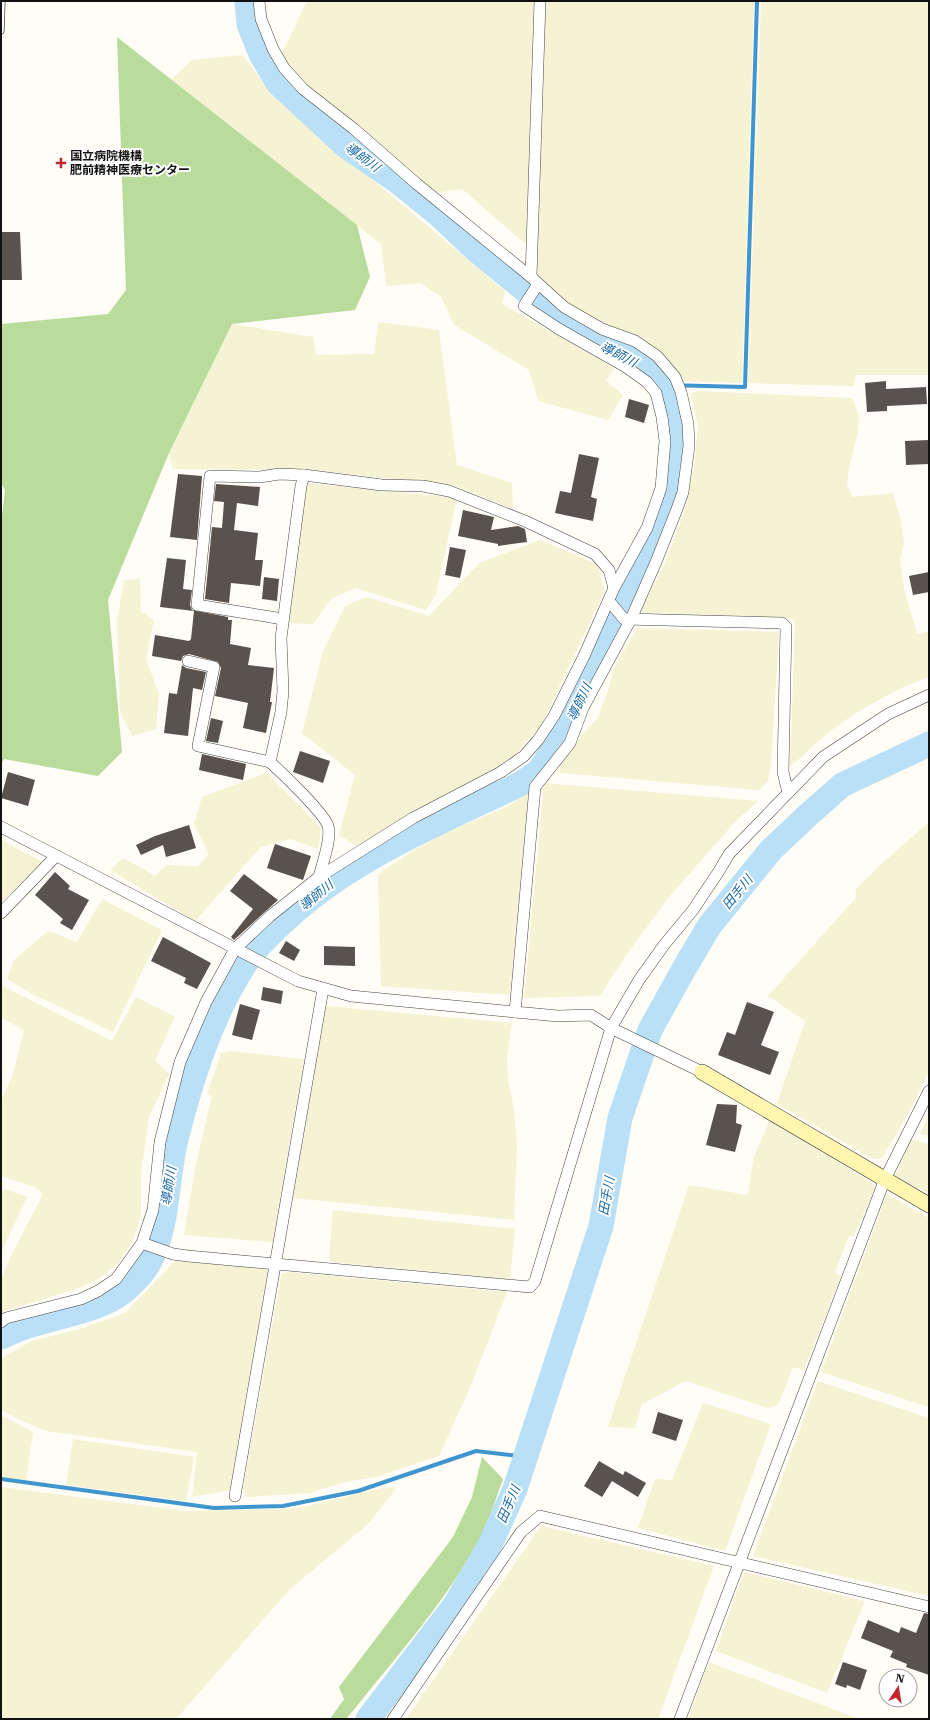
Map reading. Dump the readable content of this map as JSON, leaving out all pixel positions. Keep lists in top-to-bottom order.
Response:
{
  "water": ["導師川", "田手川"],
  "places": {
    "health": ["国立病院機構 肥前精神医療センター"]
  },
  "north": "top"
}
